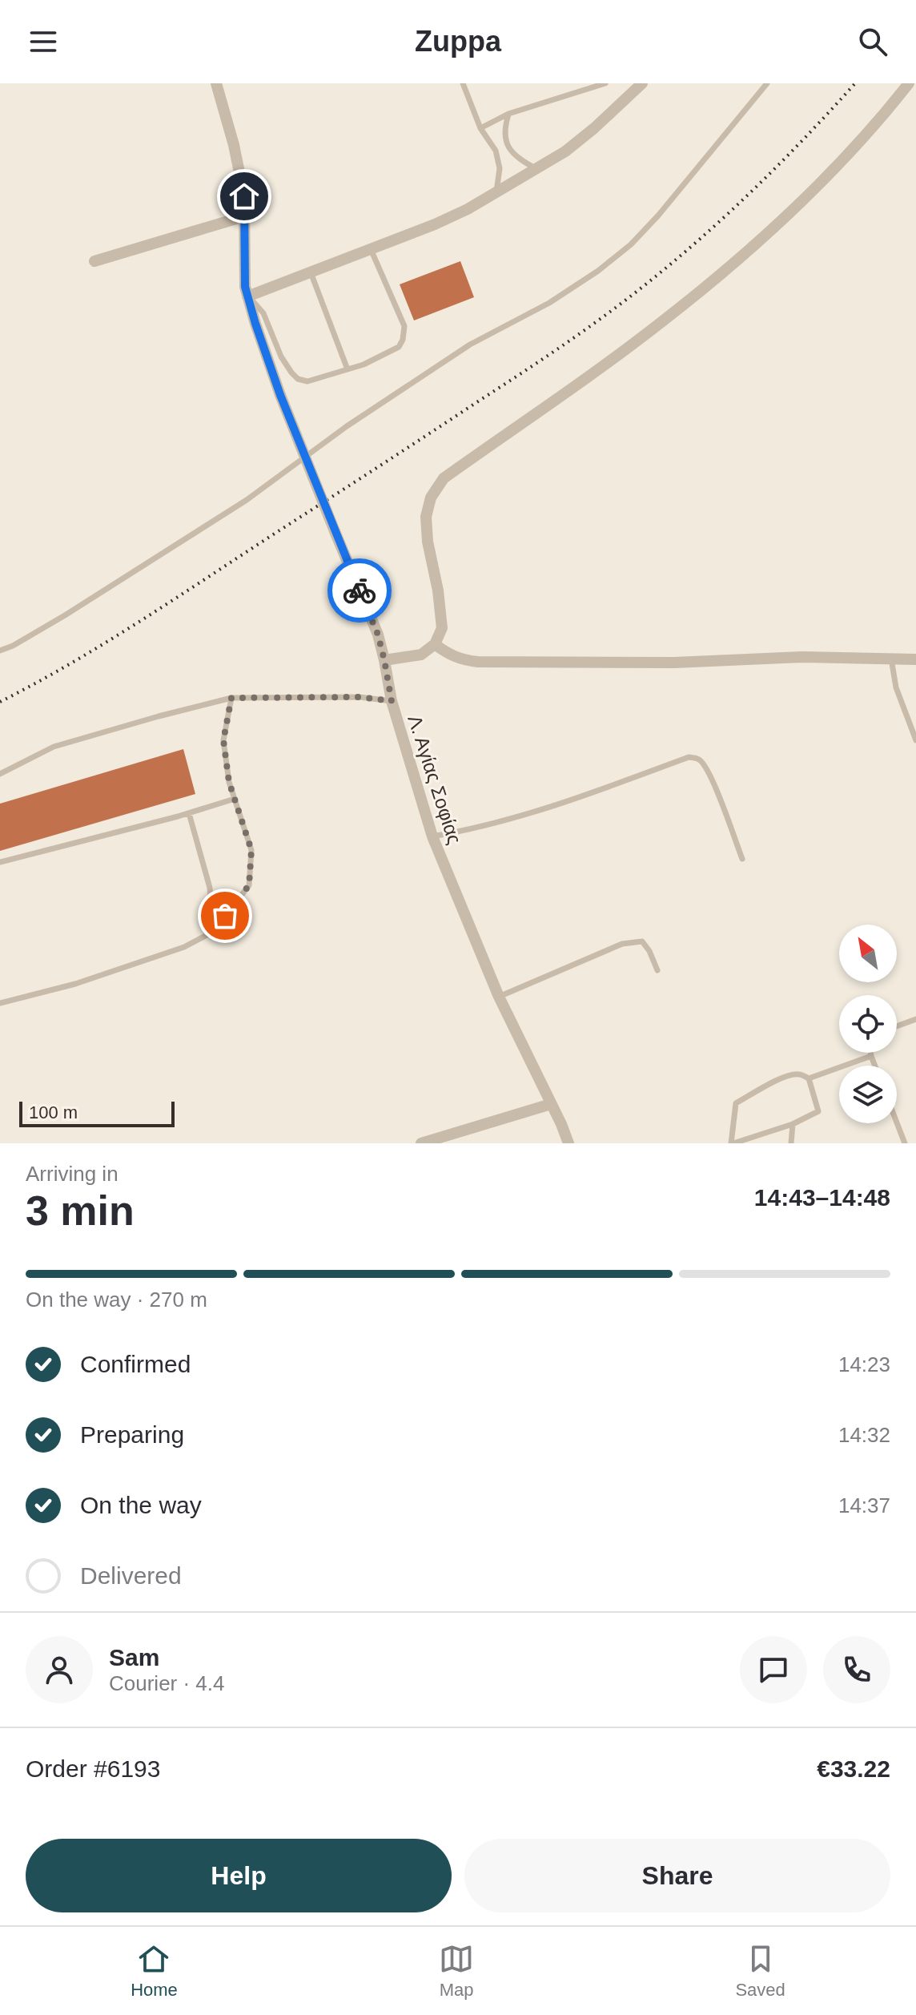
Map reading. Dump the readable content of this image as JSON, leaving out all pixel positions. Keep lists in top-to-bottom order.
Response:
{
  "streets": {
    "street": ["Λ. Αγίας Σοφίας"]
  },
  "scale_bar": "100 m",
  "north": "top left",
  "page": {
    "header": "Zuppa",
    "scale": "100 m",
    "heading": ["3 min", "Arriving in", "14:43–14:48"],
    "panel": [
      "Sam",
      "Courier · 4.4",
      "Order #6193",
      "€33.22"
    ],
    "bar": "On the way · 270 m",
    "list": [
      ["Confirmed", "14:23"],
      ["Preparing", "14:32"],
      ["On the way", "14:37"],
      "Delivered"
    ],
    "buttons": ["Help", "Share"],
    "tabs": ["Home", "Map", "Saved"]
  }
}
